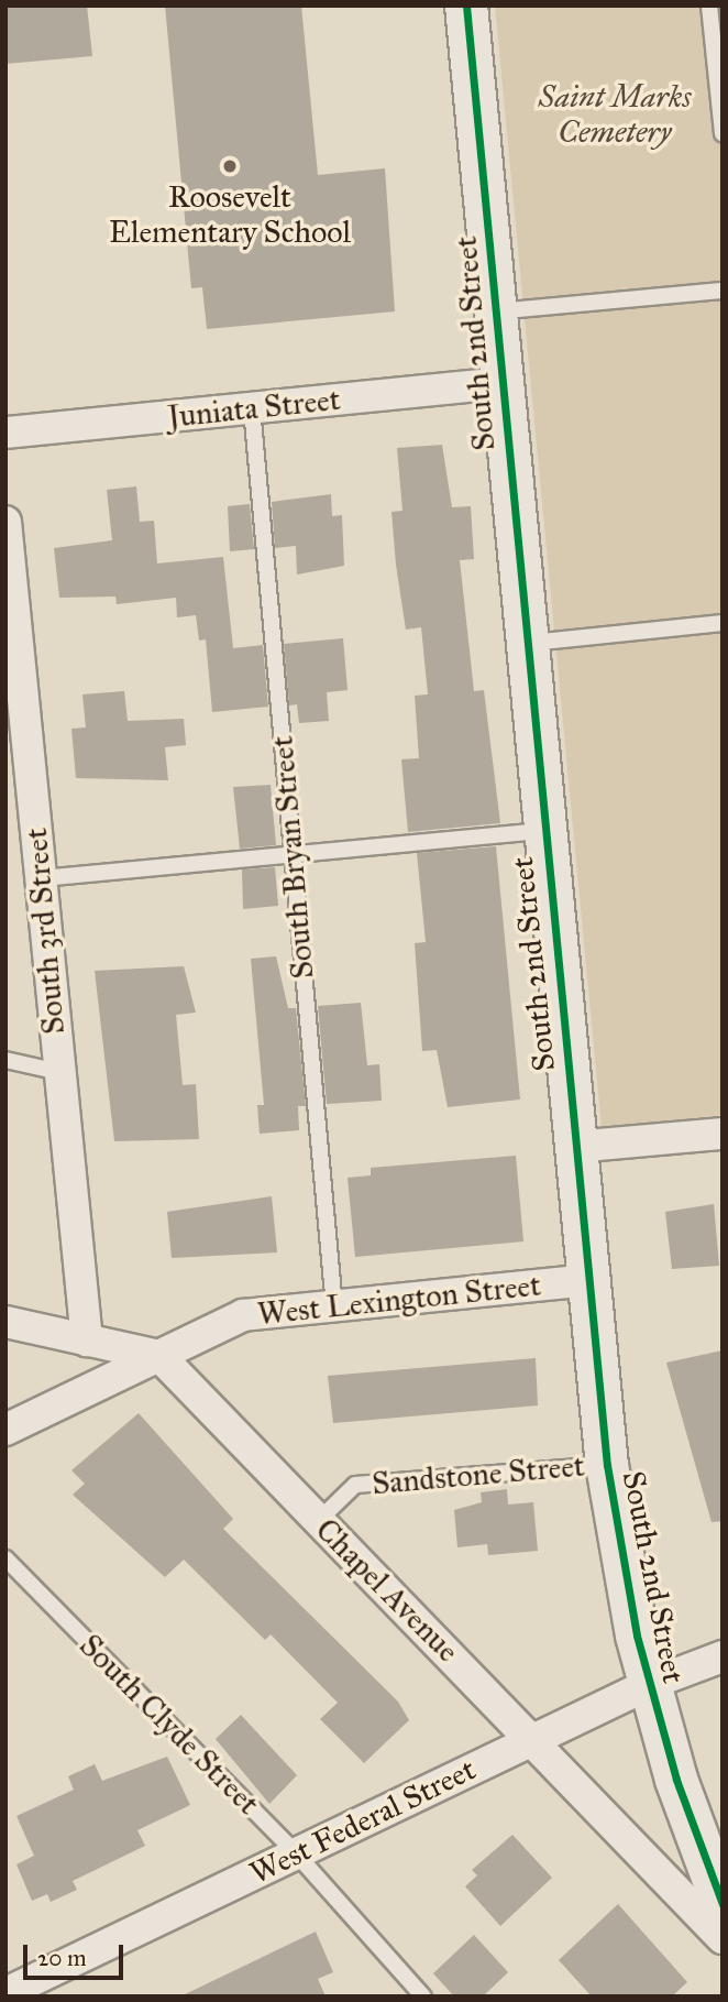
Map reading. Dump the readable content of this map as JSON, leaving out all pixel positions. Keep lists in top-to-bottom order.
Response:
{
  "streets": {
    "street": [
      "South 2nd Street",
      "Juniata Street",
      "South 3rd Street",
      "West Lexington Street",
      "Chapel Avenue",
      "West Federal Street"
    ],
    "lane": ["South Bryan Street", "Sandstone Street", "South Clyde Street"]
  },
  "crossings": [
    ["South 2nd Street", "Juniata Street"],
    ["South 2nd Street", "West Lexington Street"],
    ["South 2nd Street", "Sandstone Street"],
    ["South 2nd Street", "West Federal Street"],
    ["Juniata Street", "South Bryan Street"],
    ["South Bryan Street", "West Lexington Street"],
    ["West Lexington Street", "Chapel Avenue"],
    ["Sandstone Street", "Chapel Avenue"],
    ["Chapel Avenue", "West Federal Street"],
    ["South Clyde Street", "West Federal Street"]
  ],
  "parks": ["Saint Marks Cemetery"],
  "places": ["Roosevelt Elementary School"],
  "scale_bar": "20 m"
}
